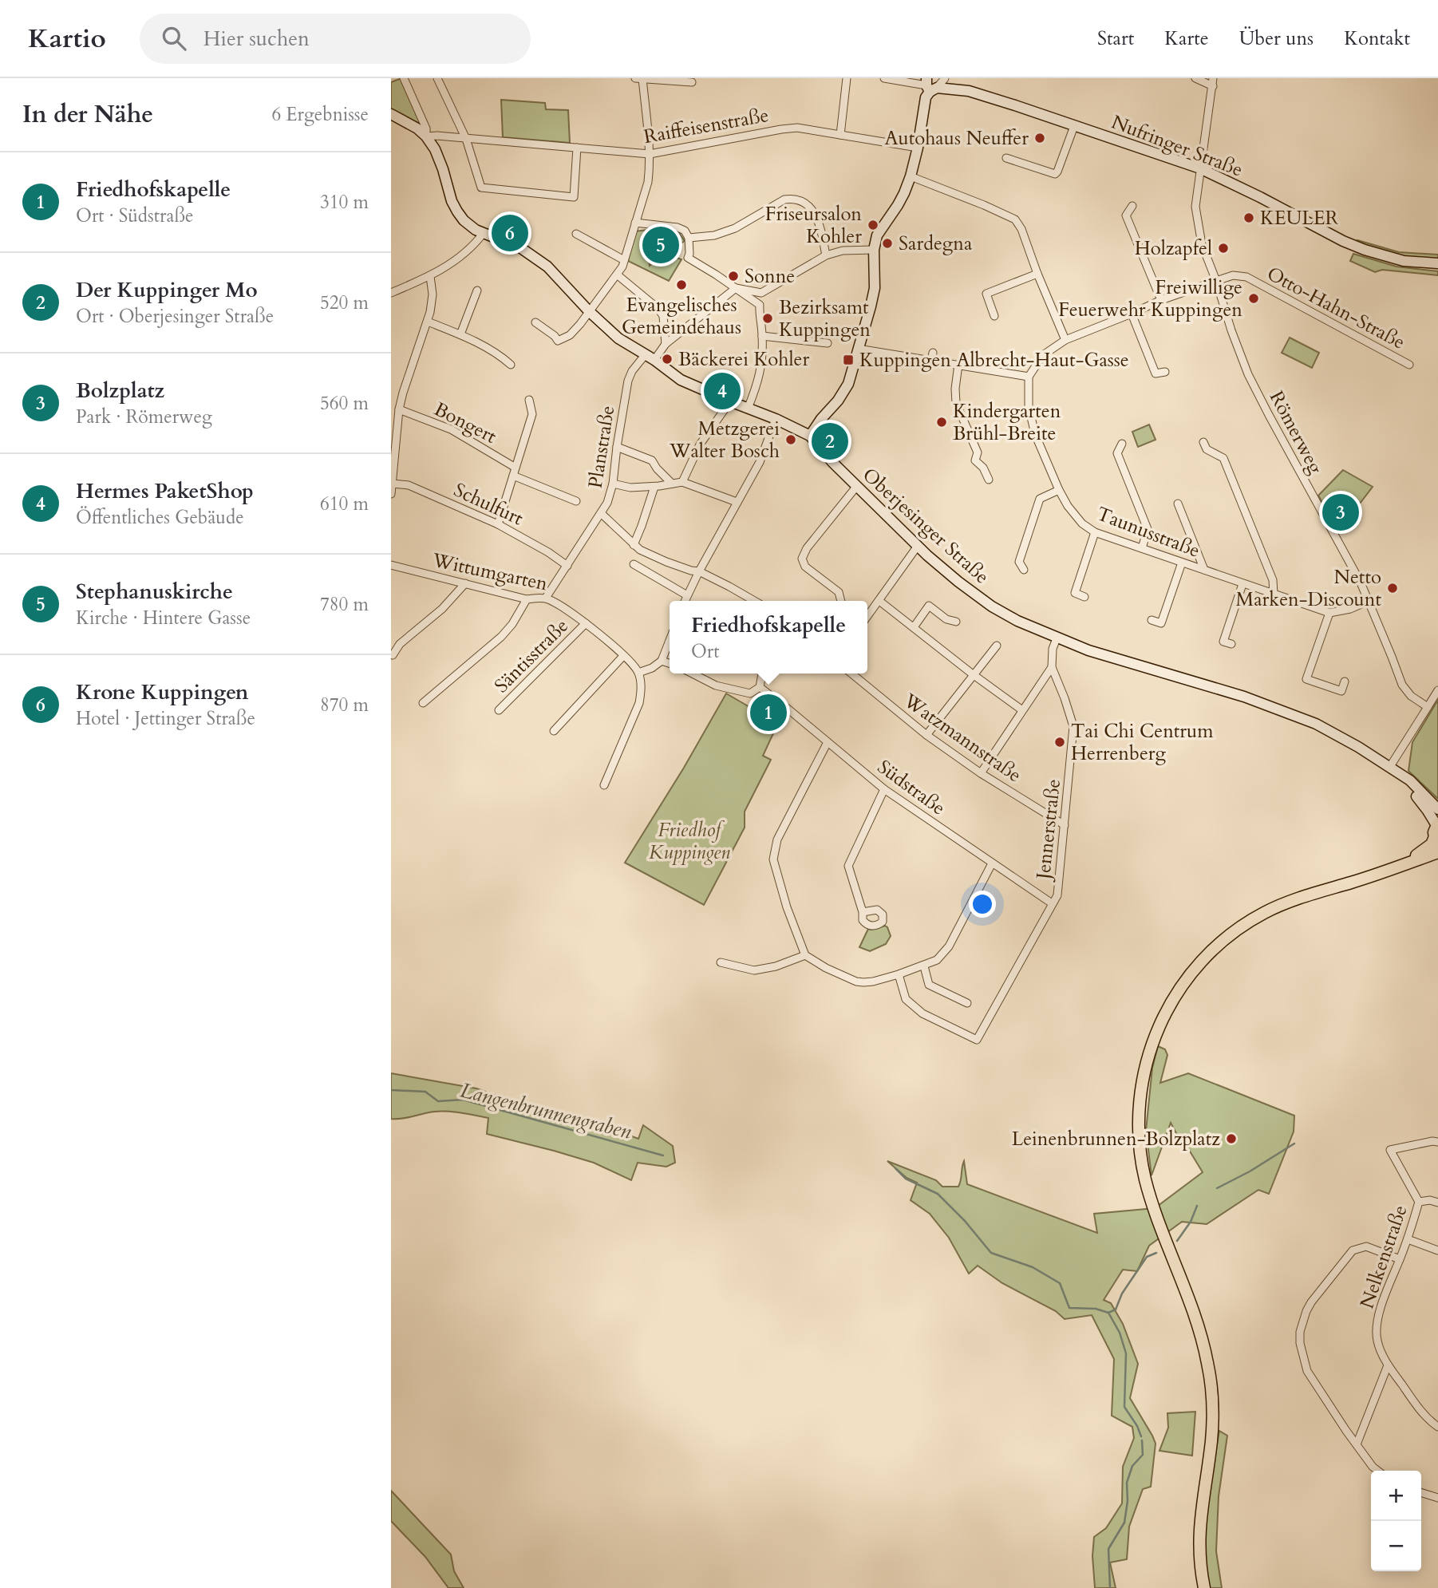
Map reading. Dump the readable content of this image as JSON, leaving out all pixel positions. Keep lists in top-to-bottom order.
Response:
{
  "streets": {
    "main road": ["Nufringer Straße", "Oberjesinger Straße"],
    "street": [
      "Raiffeisenstraße",
      "Otto-Hahn-Straße",
      "Bongert",
      "Römerweg",
      "Planstraße",
      "Schulfurt",
      "Taunusstraße",
      "Wittumgarten",
      "Säntisstraße",
      "Watzmannstraße",
      "Südstraße",
      "Jennerstraße",
      "Nelkenstraße"
    ]
  },
  "crossings": [
    ["Nufringer Straße", "Römerweg"],
    ["Otto-Hahn-Straße", "Römerweg"],
    ["Planstraße", "Schulfurt"],
    ["Planstraße", "Wittumgarten"],
    ["Wittumgarten", "Säntisstraße"],
    ["Watzmannstraße", "Jennerstraße"],
    ["Südstraße", "Jennerstraße"]
  ],
  "water": ["Langenbrunnengraben"],
  "parks": ["Friedhof Kuppingen"],
  "places": {
    "other": [
      "Autohaus Neuffer",
      "KEULER",
      "Friseursalon Kohler",
      "Sardegna",
      "Holzapfel",
      "Sonne",
      "Evangelisches Gemeindehaus",
      "Freiwillige Feuerwehr Kuppingen",
      "Bezirksamt Kuppingen",
      "Bäckerei Kohler",
      "Kindergarten Brühl-Breite",
      "Metzgerei Walter Bosch",
      "Netto Marken-Discount",
      "Tai Chi Centrum Herrenberg",
      "Leinenbrunnen-Bolzplatz"
    ],
    "transit": ["Kuppingen Albrecht-Haut-Gasse"]
  },
  "page": {
    "header": "Kartio",
    "search": "Hier suchen",
    "nav": [
      "Start",
      "Karte",
      "Über uns",
      "Kontakt"
    ],
    "heading": ["In der Nähe", "6 Ergebnisse"],
    "list": [
      {
        "mark": "1",
        "name": "Friedhofskapelle",
        "note": "Ort · Südstraße",
        "value": "310 m"
      },
      {
        "mark": "2",
        "name": "Der Kuppinger Mo",
        "note": "Ort · Oberjesinger Straße",
        "value": "520 m"
      },
      {
        "mark": "3",
        "name": "Bolzplatz",
        "note": "Park · Römerweg",
        "value": "560 m"
      },
      {
        "mark": "4",
        "name": "Hermes PaketShop",
        "note": "Öffentliches Gebäude",
        "value": "610 m"
      },
      {
        "mark": "5",
        "name": "Stephanuskirche",
        "note": "Kirche · Hintere Gasse",
        "value": "780 m"
      },
      {
        "mark": "6",
        "name": "Krone Kuppingen",
        "note": "Hotel · Jettinger Straße",
        "value": "870 m"
      }
    ],
    "pins": [
      "6",
      "5",
      "4",
      "2",
      "3",
      "1"
    ],
    "popup": ["Friedhofskapelle", "Ort"],
    "map_buttons": ["+", "−"]
  }
}
